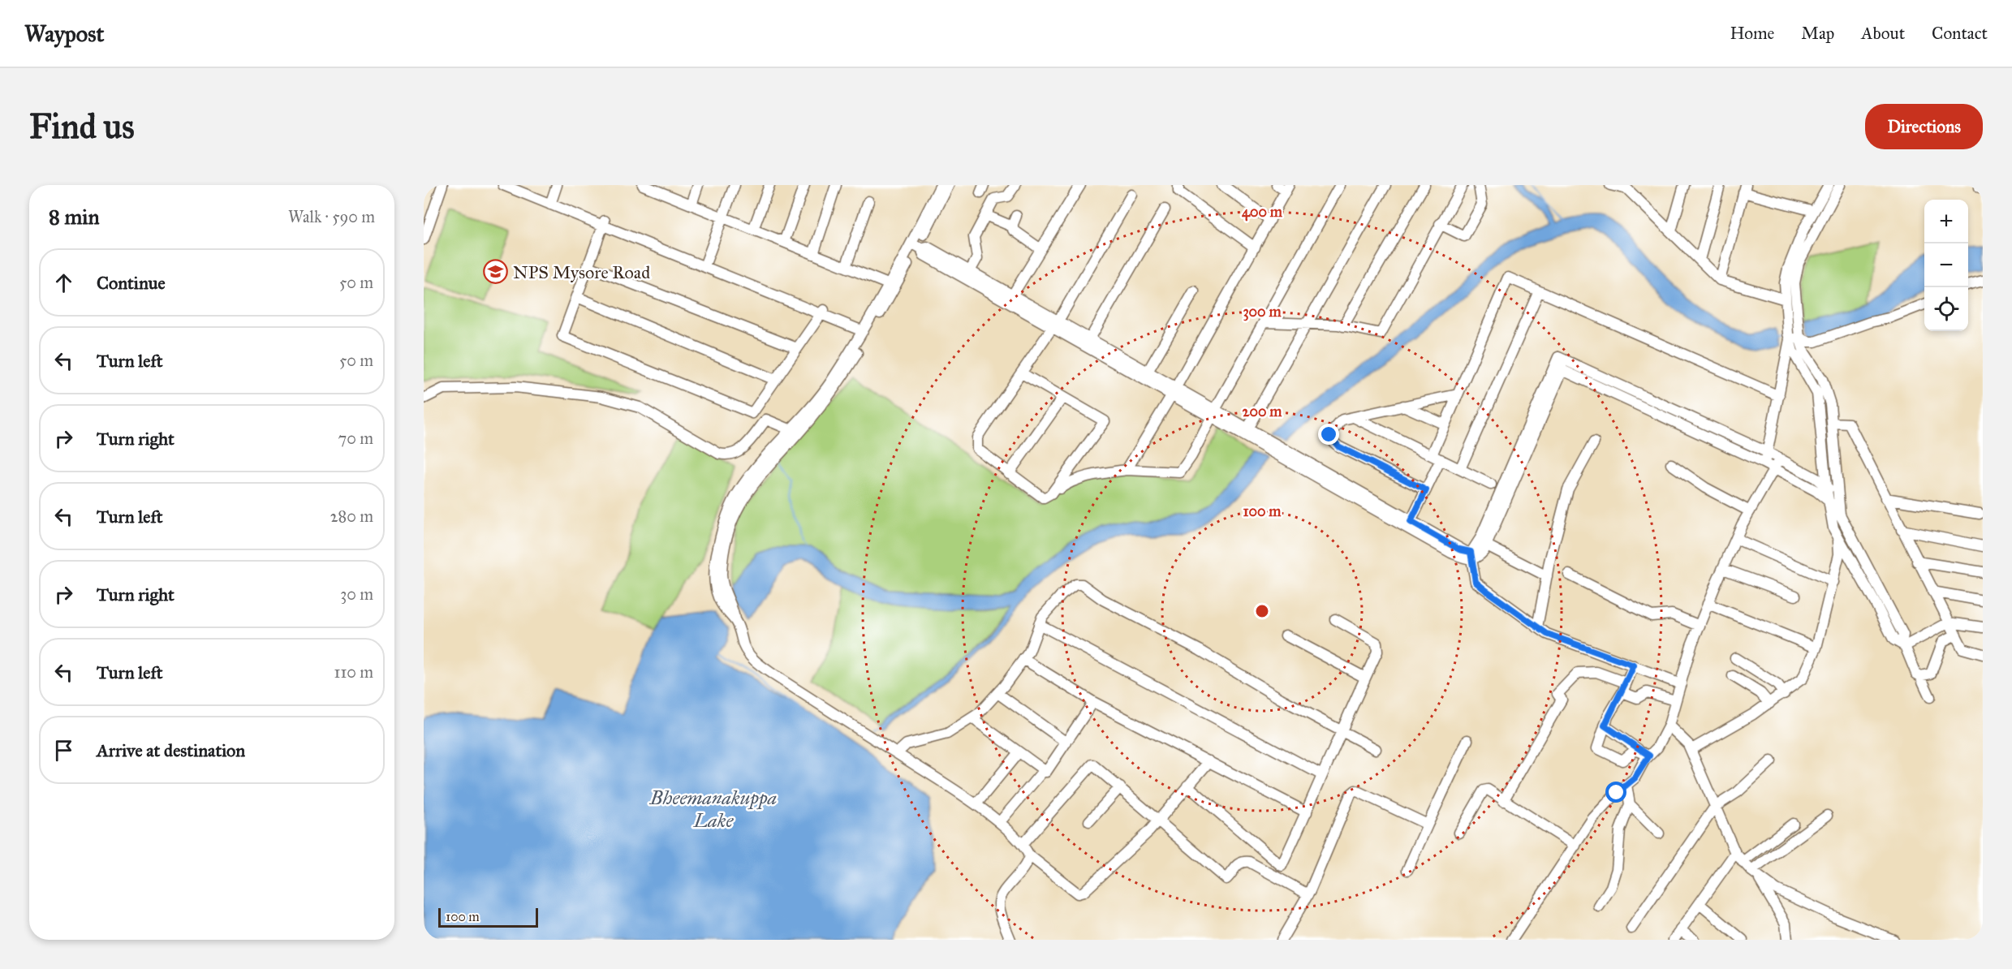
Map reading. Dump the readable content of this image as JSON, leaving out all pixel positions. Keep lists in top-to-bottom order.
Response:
{
  "water": ["Bheemanakuppa Lake"],
  "places": {
    "school or university": ["NPS Mysore Road"]
  },
  "scale_bar": "100 m",
  "page": {
    "header": "Waypost",
    "nav": [
      "Home",
      "Map",
      "About",
      "Contact"
    ],
    "buttons": "Directions",
    "title": "Find us",
    "heading": ["8 min", "Walk · 590 m"],
    "map_buttons": ["+", "−"],
    "list": [
      ["Continue", "50 m"],
      ["Turn left", "50 m"],
      ["Turn right", "70 m"],
      ["Turn left", "280 m"],
      ["Turn right", "30 m"],
      ["Turn left", "110 m"],
      "Arrive at destination"
    ],
    "scale": "100 m"
  },
  "rings": [
    "400 m",
    "300 m",
    "200 m",
    "100 m"
  ]
}
